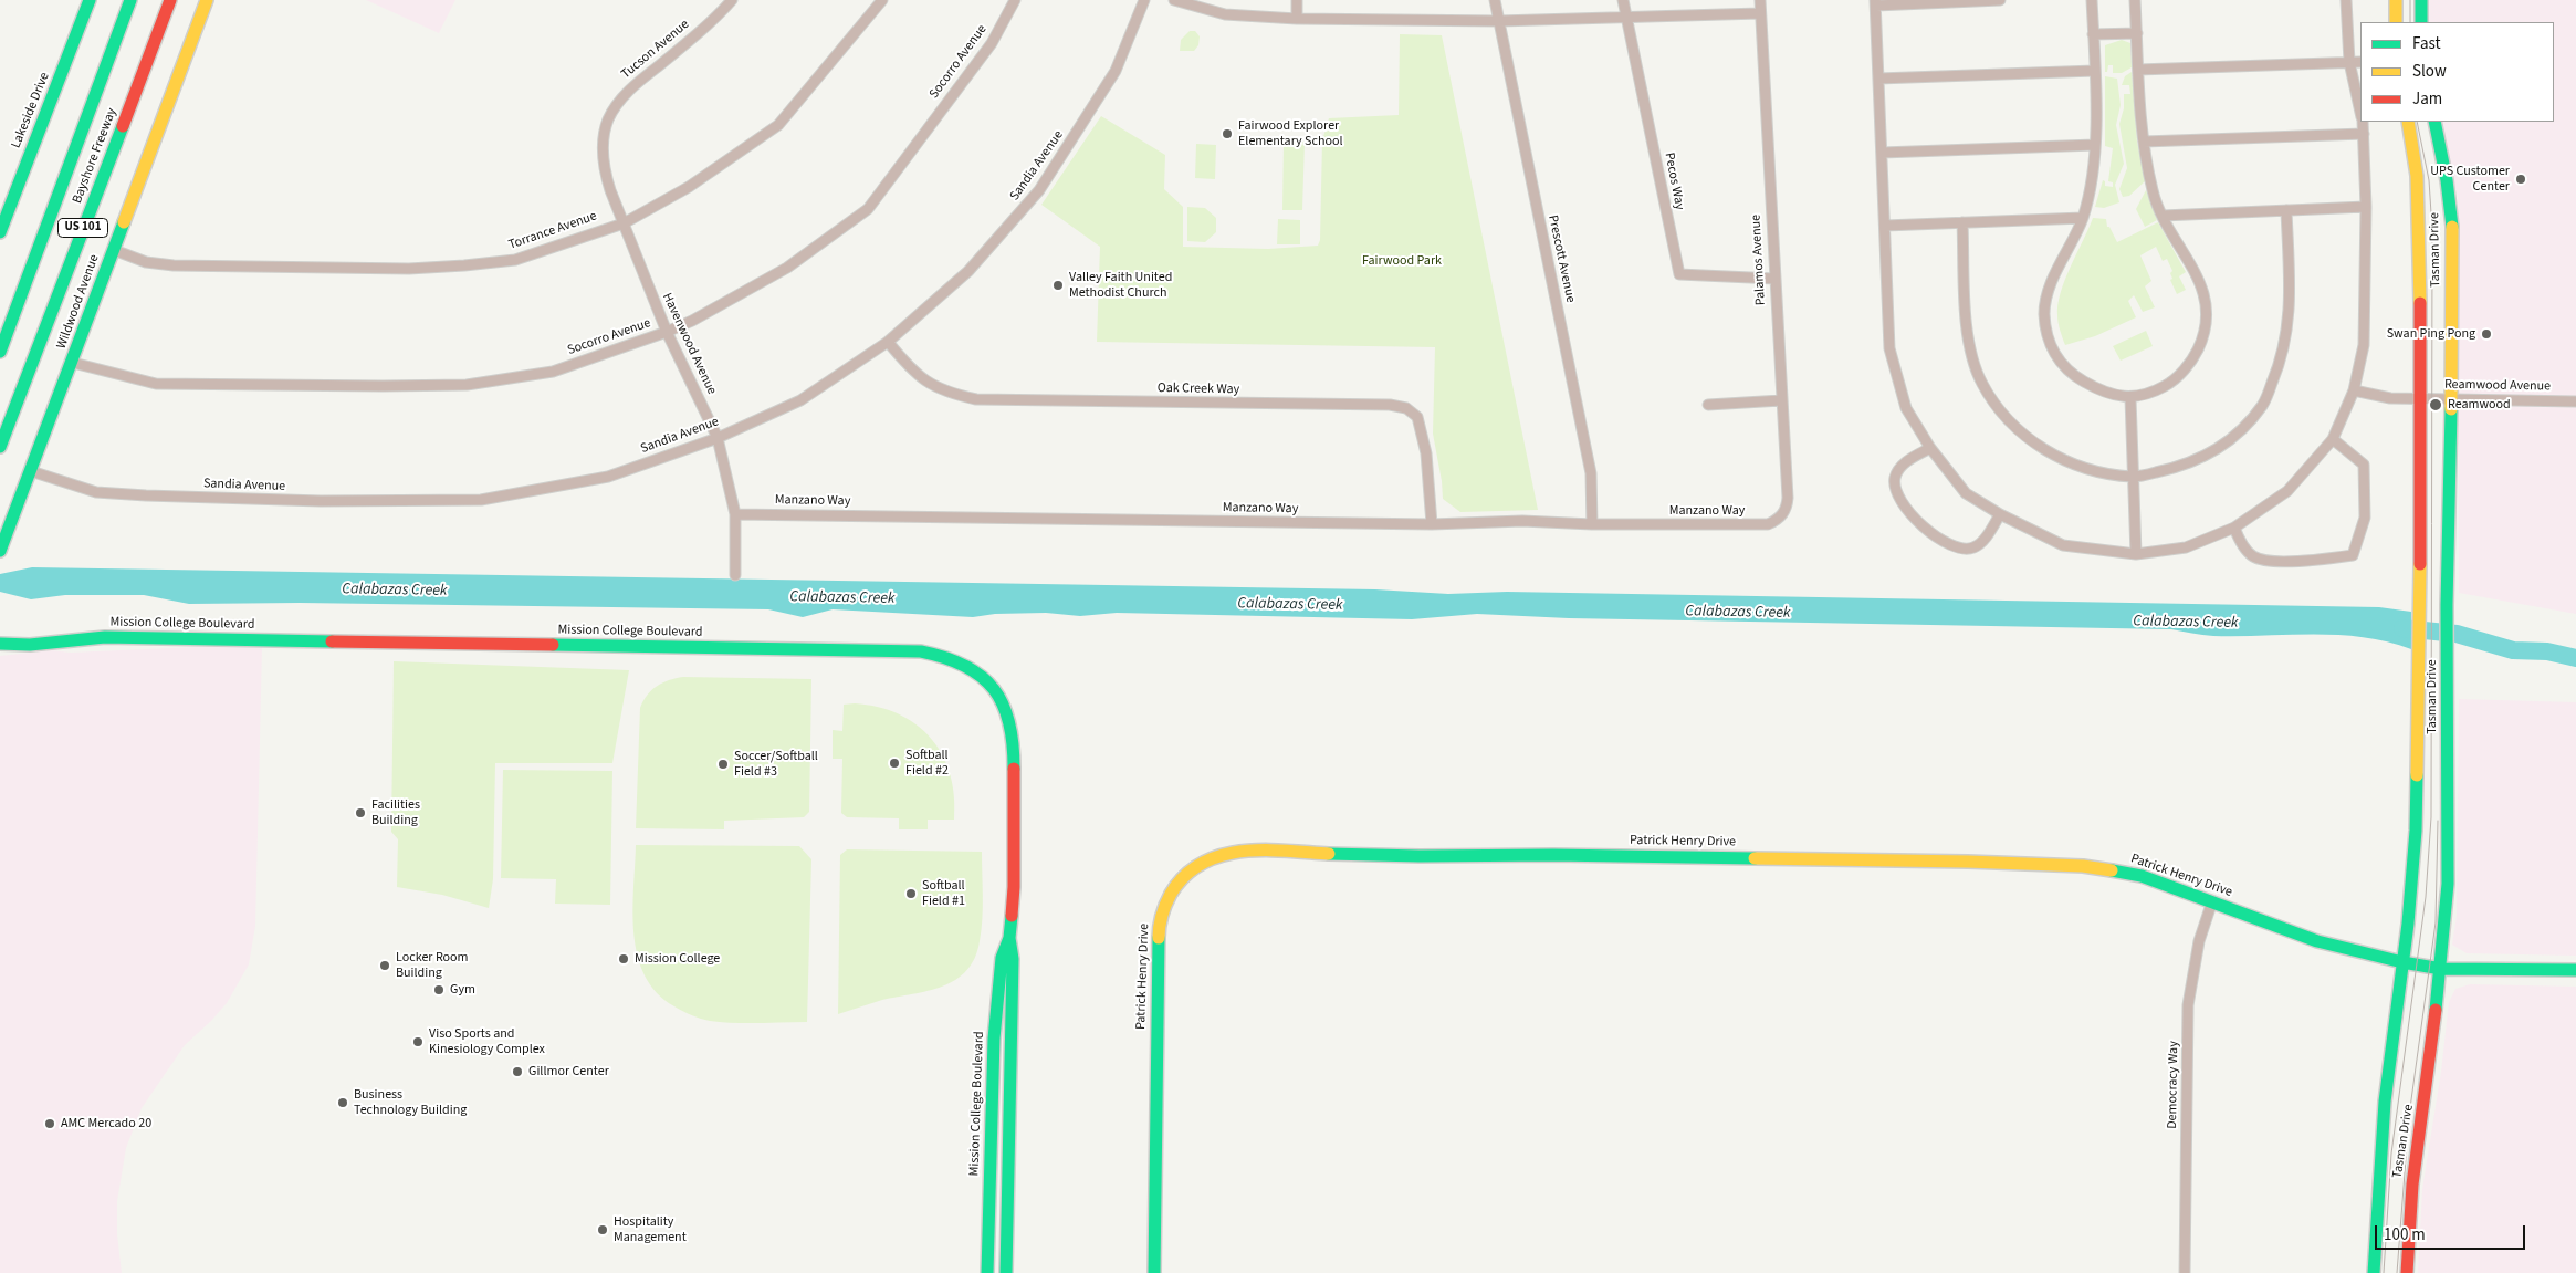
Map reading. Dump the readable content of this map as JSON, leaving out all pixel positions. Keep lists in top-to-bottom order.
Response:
{
  "streets": {
    "main road": [
      "Lakeside Drive",
      "Bayshore Freeway",
      "US 101",
      "Tasman Drive",
      "Wildwood Avenue",
      "Mission College Boulevard",
      "Patrick Henry Drive"
    ],
    "street": [
      "Tucson Avenue",
      "Socorro Avenue",
      "Sandia Avenue",
      "Pecos Way",
      "Torrance Avenue",
      "Prescott Avenue",
      "Palamos Avenue",
      "Havenwood Avenue",
      "Reamwood Avenue",
      "Oak Creek Way",
      "Manzano Way",
      "Democracy Way"
    ]
  },
  "crossings": [
    ["Tucson Avenue", "Torrance Avenue"],
    ["Tucson Avenue", "Havenwood Avenue"],
    ["Socorro Avenue", "Wildwood Avenue"],
    ["Socorro Avenue", "Havenwood Avenue"],
    ["Sandia Avenue", "Wildwood Avenue"],
    ["Sandia Avenue", "Havenwood Avenue"],
    ["Sandia Avenue", "Oak Creek Way"],
    ["Pecos Way", "Palamos Avenue"],
    ["Torrance Avenue", "Wildwood Avenue"],
    ["Torrance Avenue", "Havenwood Avenue"],
    ["Tasman Drive", "Reamwood Avenue"],
    ["Tasman Drive", "Patrick Henry Drive"],
    ["Prescott Avenue", "Manzano Way"],
    ["Palamos Avenue", "Manzano Way"],
    ["Havenwood Avenue", "Manzano Way"],
    ["Oak Creek Way", "Manzano Way"],
    ["Patrick Henry Drive", "Democracy Way"]
  ],
  "water": ["Calabazas Creek"],
  "parks": ["Fairwood Park"],
  "places": [
    "Fairwood Explorer Elementary School",
    "UPS Customer Center",
    "Valley Faith United Methodist Church",
    "Swan Ping Pong",
    "Reamwood",
    "Softball Field #2",
    "Soccer/Softball Field #3",
    "Facilities Building",
    "Softball Field #1",
    "Mission College",
    "Locker Room Building",
    "Gym",
    "Viso Sports and Kinesiology Complex",
    "Gillmor Center",
    "Business Technology Building",
    "AMC Mercado 20",
    "Hospitality Management"
  ],
  "legend": ["Fast", "Slow", "Jam"],
  "scale_bar": "100 m"
}
